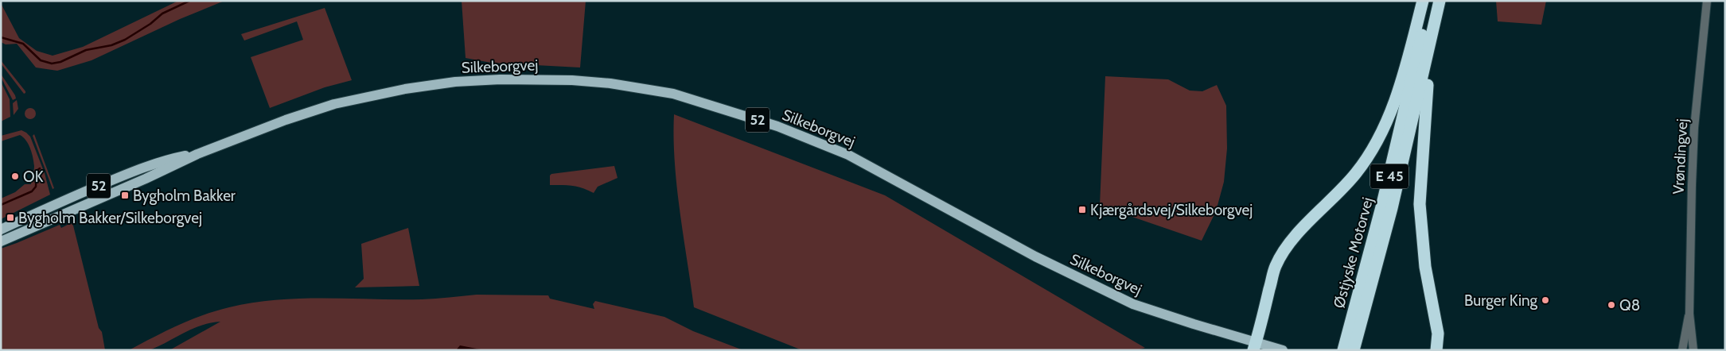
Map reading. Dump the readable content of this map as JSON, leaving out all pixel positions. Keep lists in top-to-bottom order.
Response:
{
  "streets": {
    "highway": ["E 45", "Østjyske Motorvej"],
    "main road": ["Silkeborgvej", "52"],
    "street": ["Vrøndingvej"]
  },
  "places": {
    "other": ["OK", "Burger King", "Q8"],
    "transit": ["Bygholm Bakker", "Kjærgårdsvej/Silkeborgvej", "Bygholm Bakker/Silkeborgvej"]
  }
}
